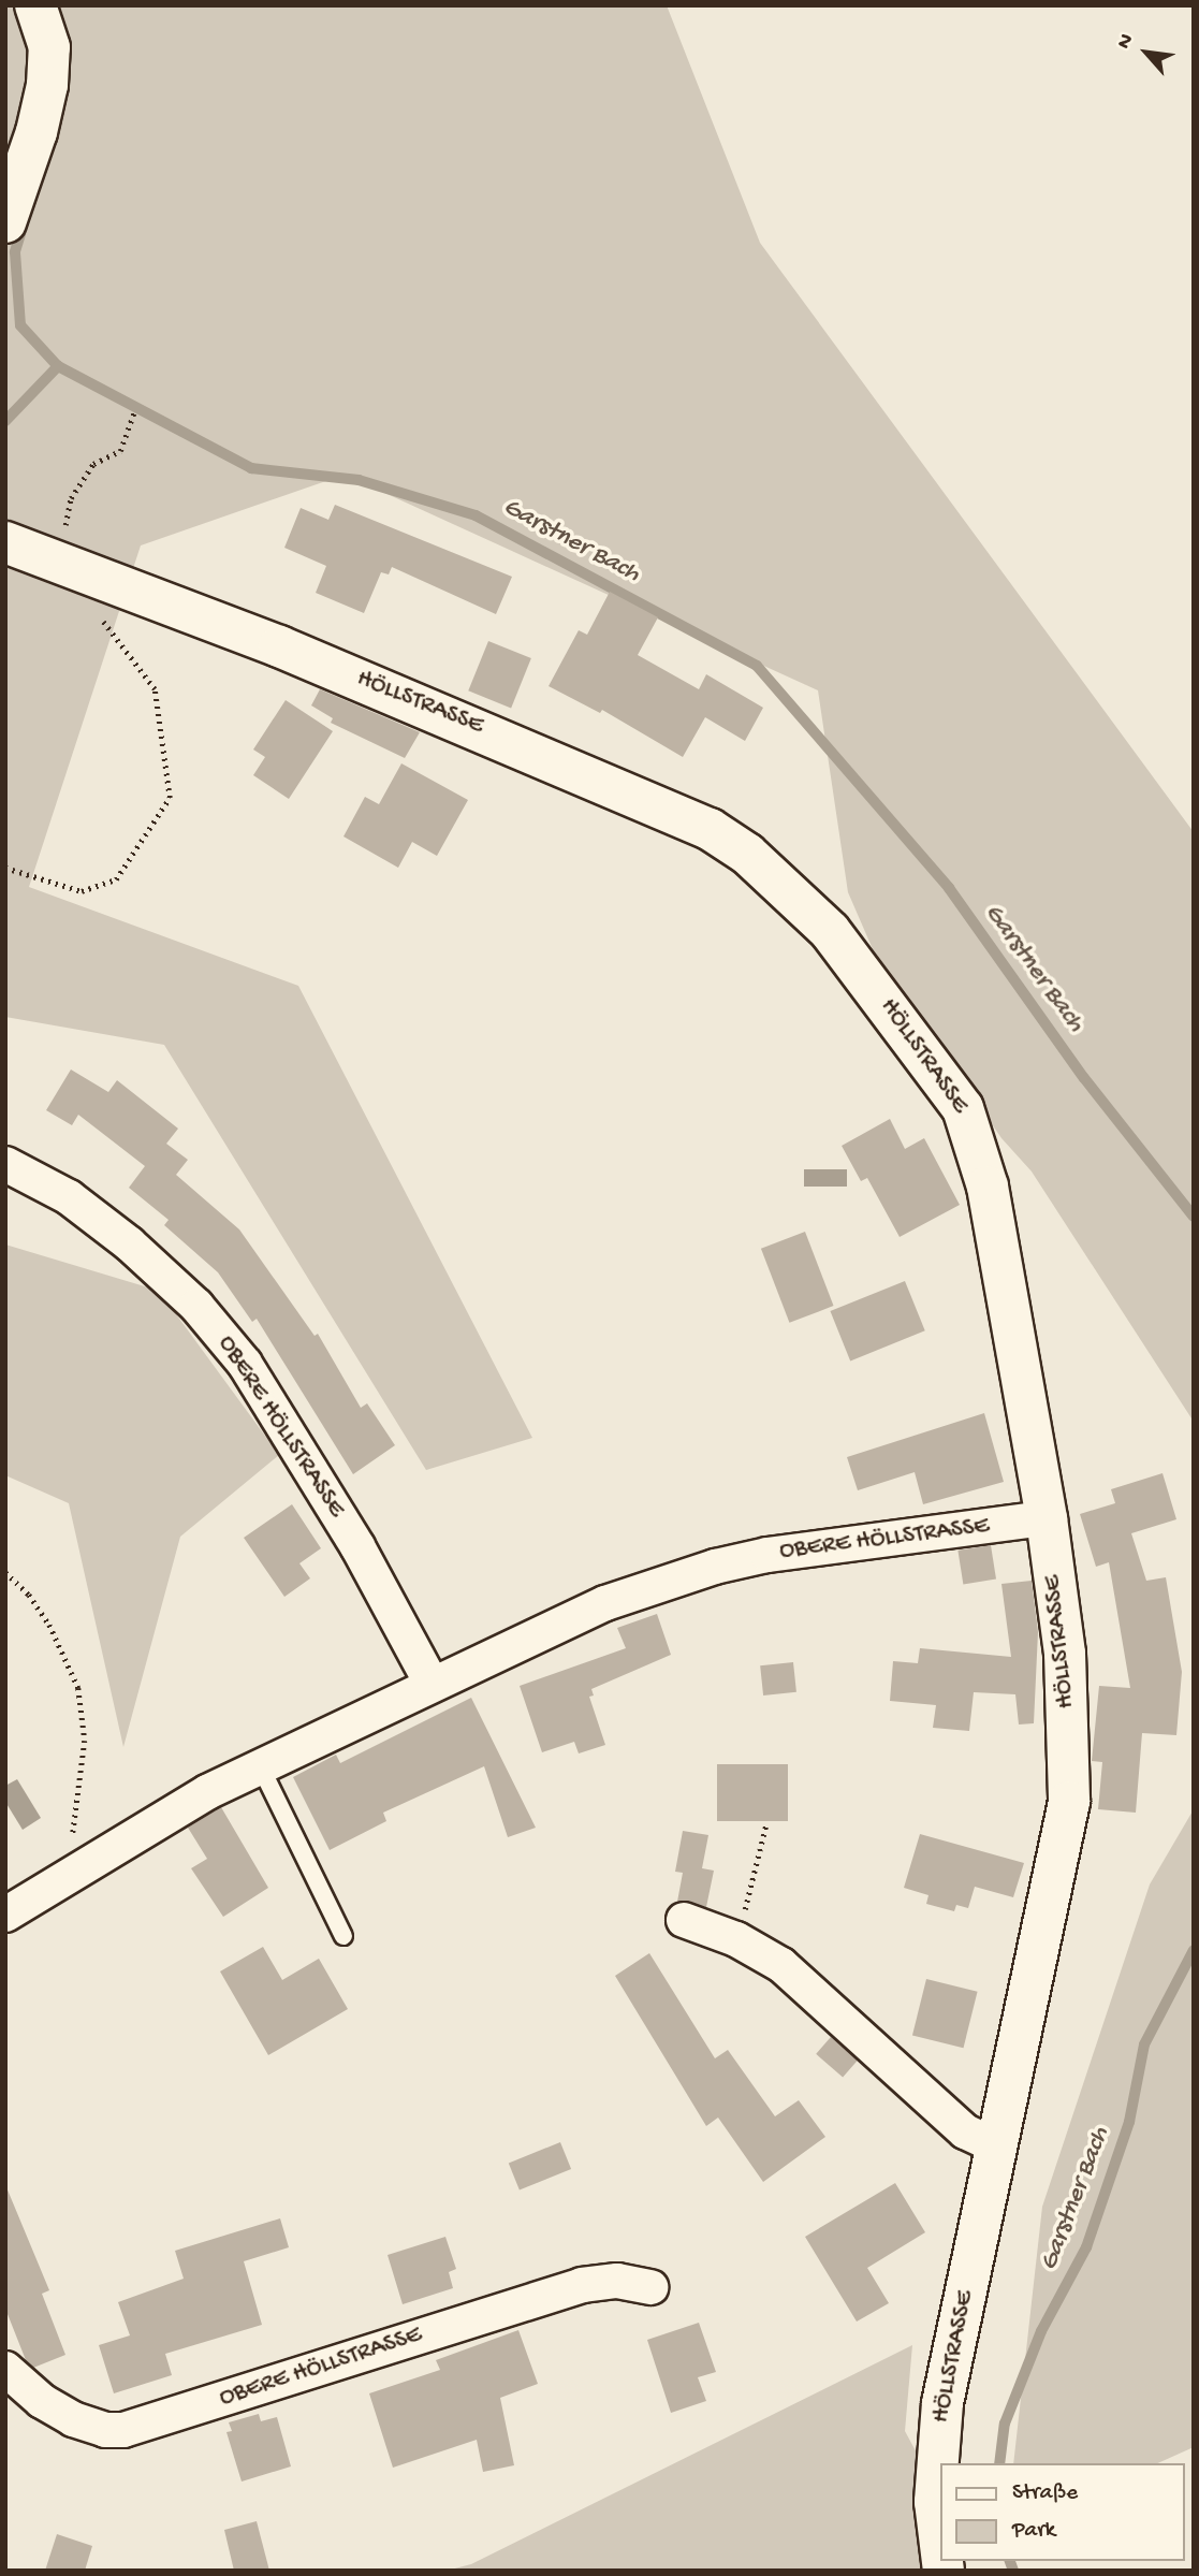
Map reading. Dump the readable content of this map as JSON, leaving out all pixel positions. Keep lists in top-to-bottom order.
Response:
{
  "streets": {
    "street": ["HÖLLSTRASSE", "OBERE HÖLLSTRASSE"]
  },
  "crossings": [
    ["HÖLLSTRASSE", "OBERE HÖLLSTRASSE"]
  ],
  "water": ["Garstner Bach"],
  "legend": ["Straße", "Park"],
  "north": "top left"
}
